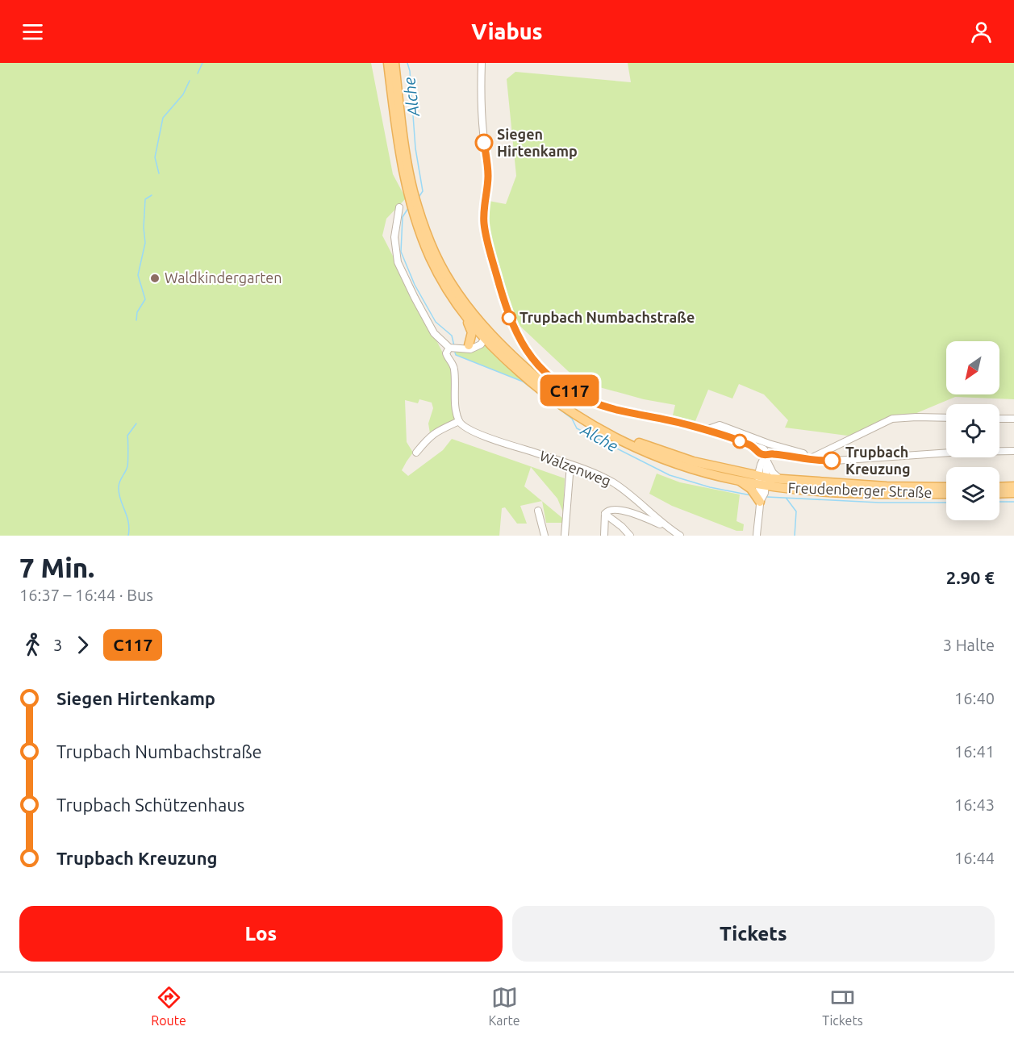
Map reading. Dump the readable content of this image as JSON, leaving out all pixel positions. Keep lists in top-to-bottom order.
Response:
{
  "streets": {
    "main road": ["Freudenberger Straße"],
    "street": ["Walzenweg"]
  },
  "water": ["Alche"],
  "places": [
    "Siegen Hirtenkamp",
    "Waldkindergarten",
    "Trupbach Numbachstraße",
    "Trupbach Kreuzung"
  ],
  "lines": ["bus line C117"],
  "north": "bottom left",
  "page": {
    "header": "Viabus",
    "on_map": "C117",
    "heading": ["7 Min.", "16:37 – 16:44 · Bus", "2.90 €"],
    "legs": ["3", "C117", "3 Halte"],
    "list": [
      {
        "name": "Siegen Hirtenkamp",
        "value": "16:40"
      },
      {
        "name": "Trupbach Numbachstraße",
        "value": "16:41"
      },
      {
        "name": "Trupbach Schützenhaus",
        "value": "16:43"
      },
      {
        "name": "Trupbach Kreuzung",
        "value": "16:44"
      }
    ],
    "buttons": ["Los", "Tickets"],
    "tabs": ["Route", "Karte", "Tickets"]
  }
}
